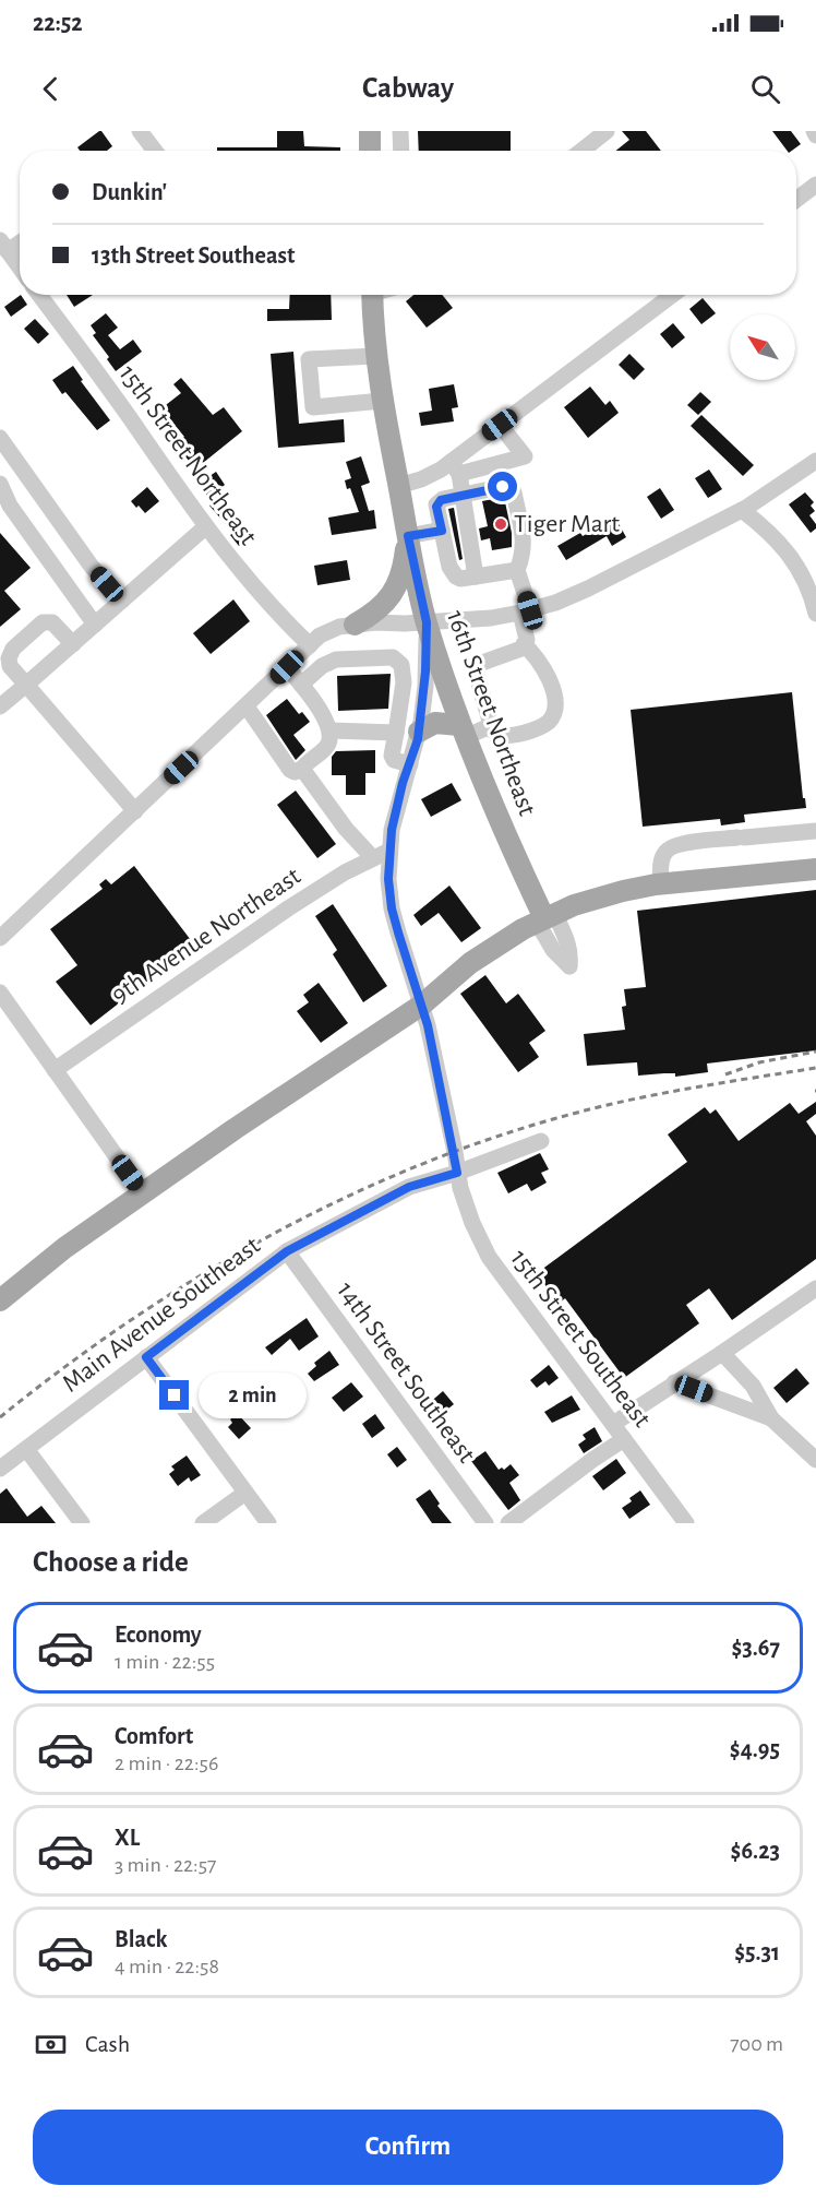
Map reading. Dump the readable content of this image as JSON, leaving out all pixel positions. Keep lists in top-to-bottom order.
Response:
{
  "streets": {
    "main road": ["16th Street Northeast"],
    "street": [
      "15th Street Northeast",
      "9th Avenue Northeast",
      "Main Avenue Southeast",
      "15th Street Southeast",
      "14th Street Southeast"
    ]
  },
  "crossings": [
    ["Main Avenue Southeast", "15th Street Southeast"],
    ["Main Avenue Southeast", "14th Street Southeast"]
  ],
  "places": ["Tiger Mart"],
  "north": "top left",
  "page": {
    "status": "22:52",
    "header": "Cabway",
    "banner": ["Dunkin'", "13th Street Southeast"],
    "bubble": "2 min",
    "heading": "Choose a ride",
    "list": [
      {
        "name": "Economy",
        "note": "1 min · 22:55",
        "value": "$3.67"
      },
      {
        "name": "Comfort",
        "note": "2 min · 22:56",
        "value": "$4.95"
      },
      {
        "name": "XL",
        "note": "3 min · 22:57",
        "value": "$6.23"
      },
      {
        "name": "Black",
        "note": "4 min · 22:58",
        "value": "$5.31"
      }
    ],
    "pay": ["Cash", "700 m"],
    "buttons": "Confirm"
  }
}
